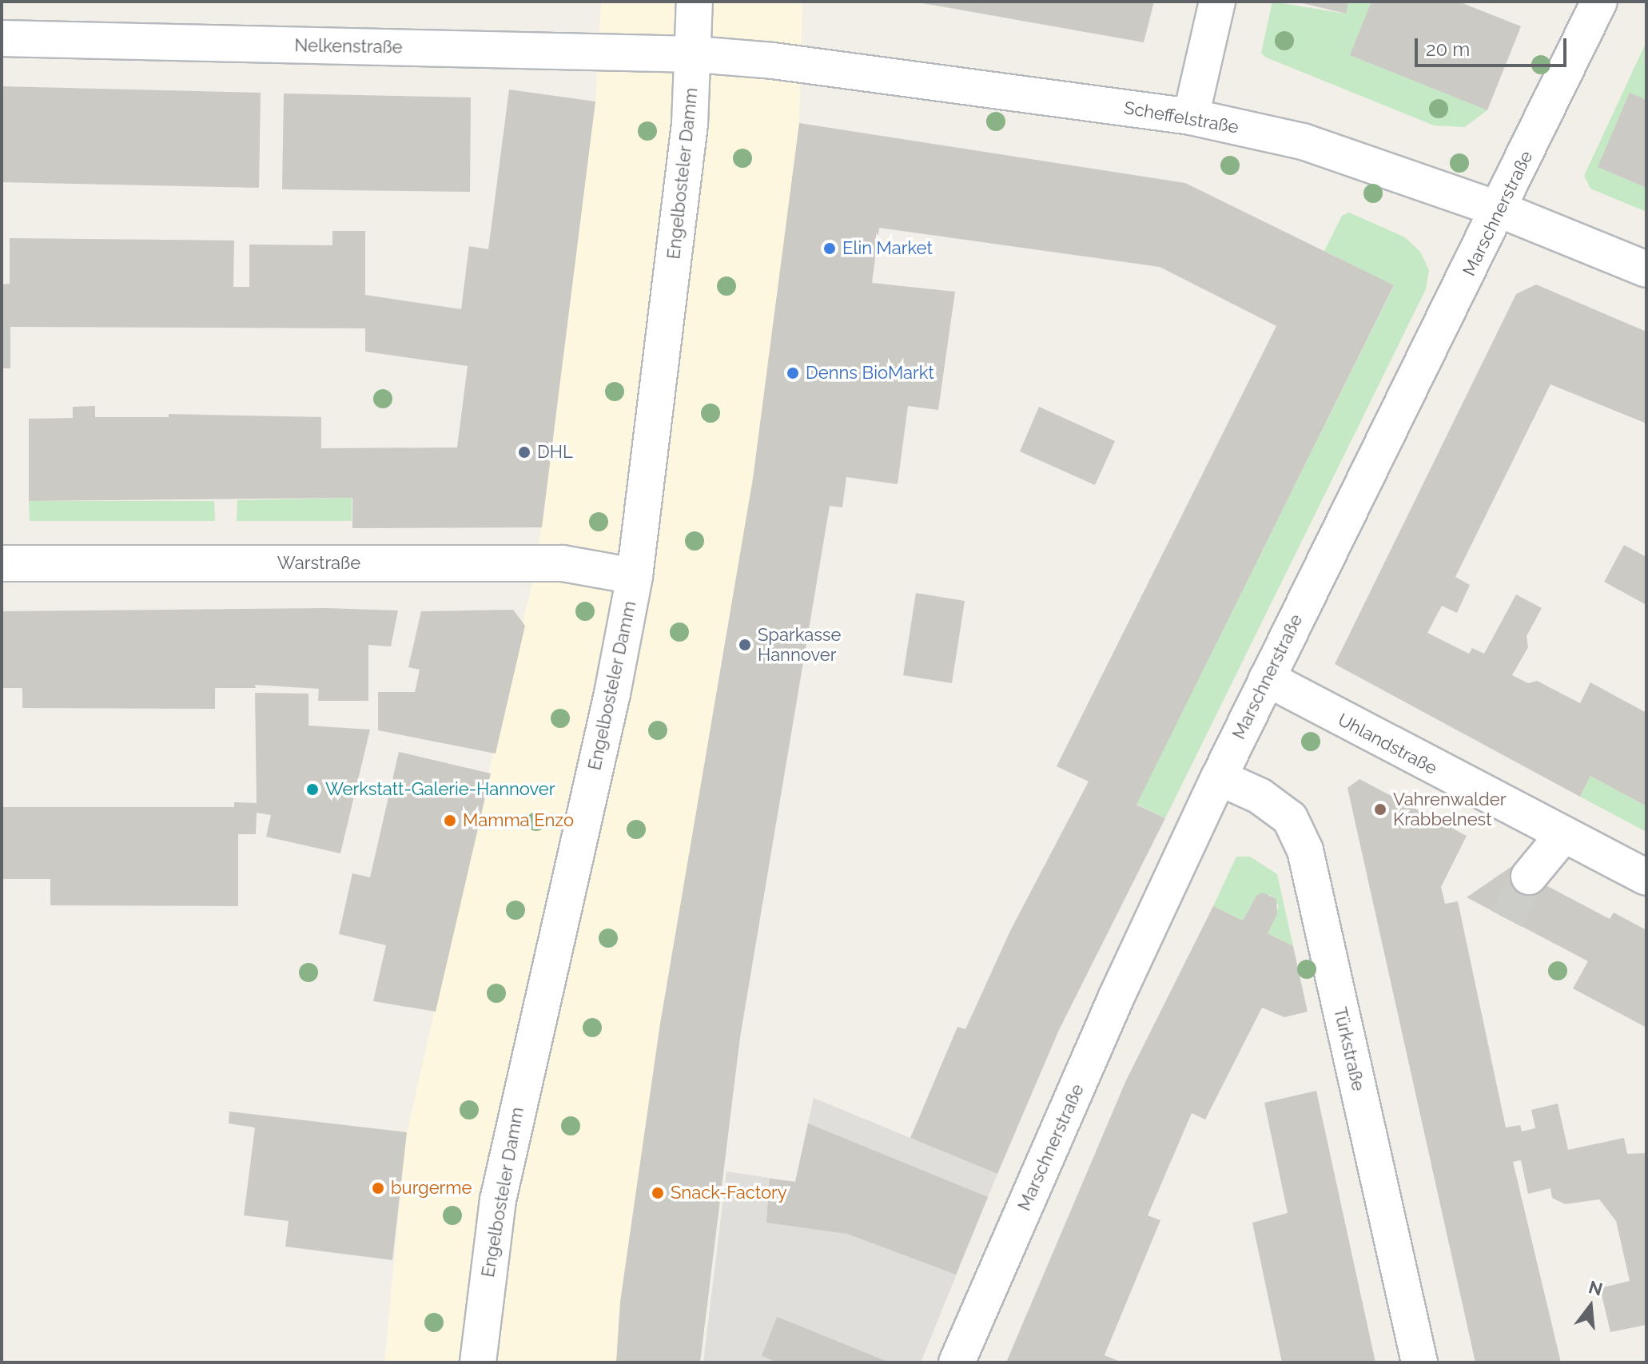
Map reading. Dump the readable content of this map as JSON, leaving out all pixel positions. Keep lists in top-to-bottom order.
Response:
{
  "streets": {
    "street": [
      "Nelkenstraße",
      "Scheffelstraße",
      "Engelbosteler Damm",
      "Marschnerstraße",
      "Warstraße",
      "Uhlandstraße",
      "Türkstraße"
    ]
  },
  "crossings": [
    ["Nelkenstraße", "Scheffelstraße"],
    ["Nelkenstraße", "Engelbosteler Damm"],
    ["Scheffelstraße", "Engelbosteler Damm"],
    ["Scheffelstraße", "Marschnerstraße"],
    ["Engelbosteler Damm", "Warstraße"],
    ["Marschnerstraße", "Uhlandstraße"],
    ["Marschnerstraße", "Türkstraße"]
  ],
  "places": [
    "Elin Market",
    "Denns BioMarkt",
    "DHL",
    "Sparkasse Hannover",
    "Werkstatt-Galerie-Hannover",
    "Vahrenwalder Krabbelnest",
    "Mamma Enzo",
    "burgerme",
    "Snack-Factory"
  ],
  "scale_bar": "20 m",
  "north": "top"
}
